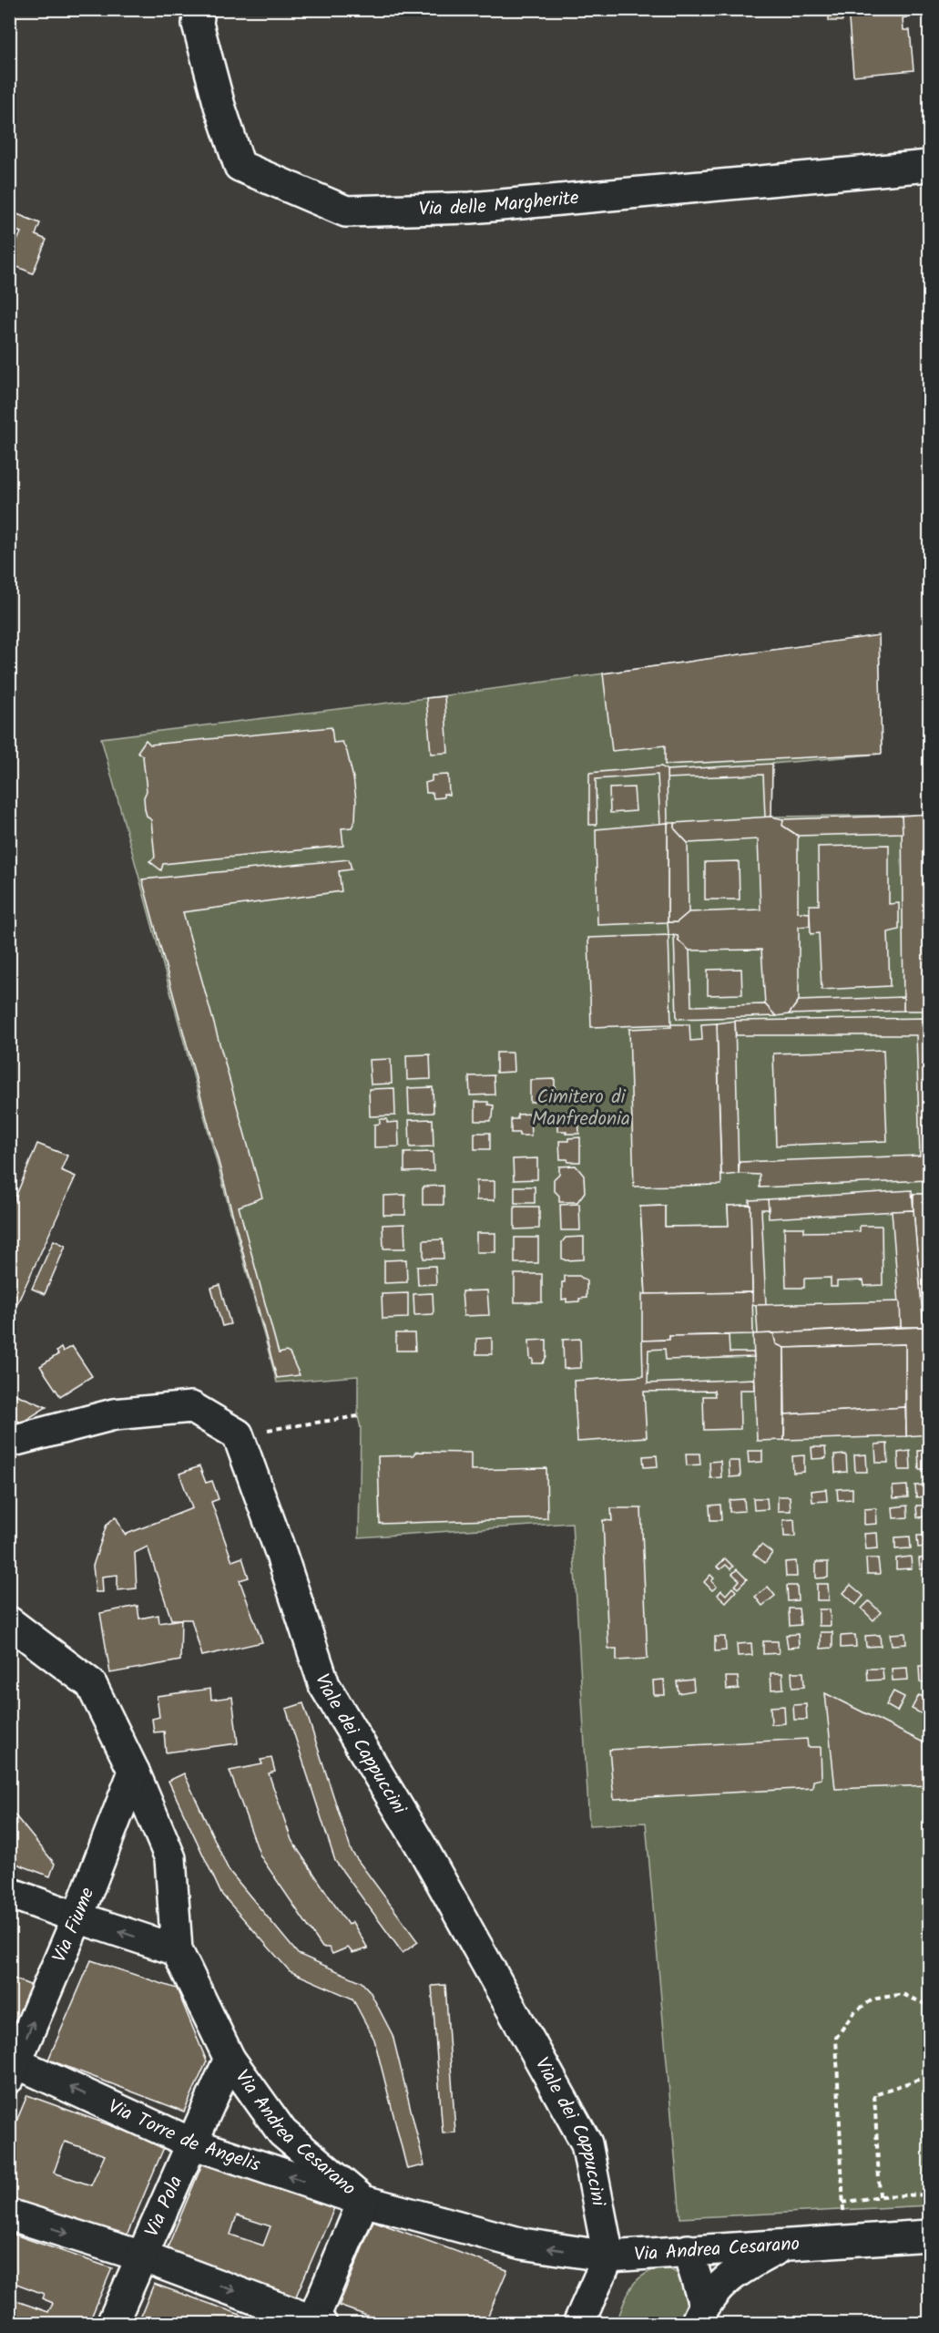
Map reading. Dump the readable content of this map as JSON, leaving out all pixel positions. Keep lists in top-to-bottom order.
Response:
{
  "streets": {
    "street": [
      "Via delle Margherite",
      "Viale dei Cappuccini",
      "Via Fiume",
      "Via Andrea Cesarano",
      "Via Torre de Angelis",
      "Via Pola"
    ]
  },
  "crossings": [
    ["Viale dei Cappuccini", "Via Andrea Cesarano"],
    ["Via Fiume", "Via Andrea Cesarano"],
    ["Via Fiume", "Via Torre de Angelis"],
    ["Via Andrea Cesarano", "Via Torre de Angelis"],
    ["Via Andrea Cesarano", "Via Pola"],
    ["Via Torre de Angelis", "Via Pola"]
  ],
  "one_way": ["Via Fiume"],
  "parks": ["Cimitero di Manfredonia"]
}
